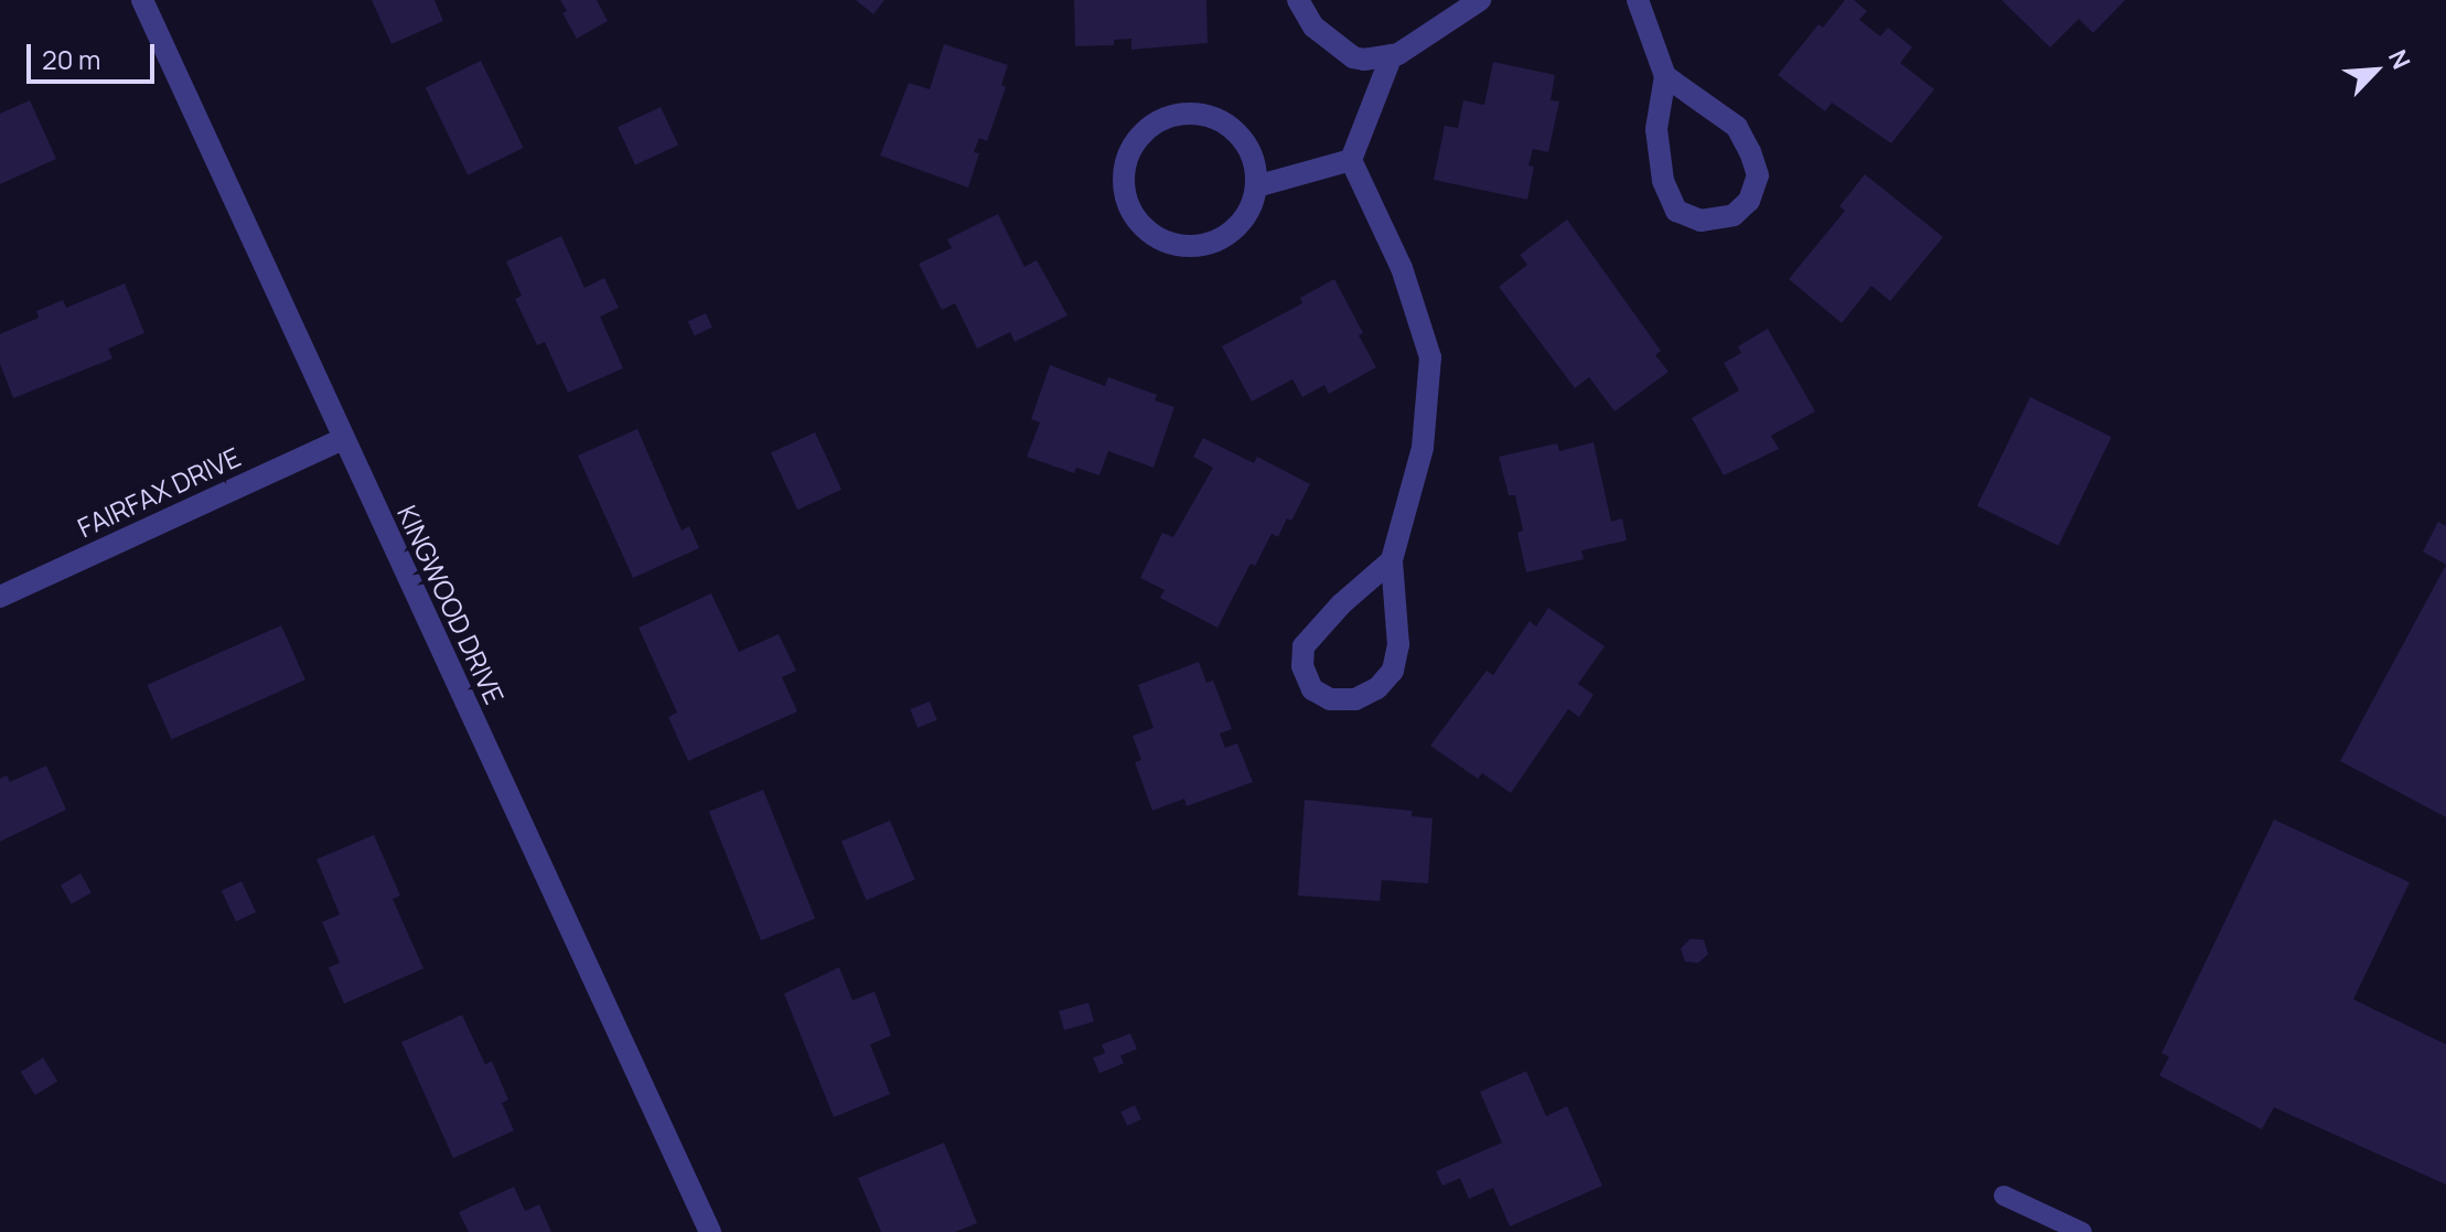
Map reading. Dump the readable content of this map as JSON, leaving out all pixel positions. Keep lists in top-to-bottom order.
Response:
{
  "streets": {
    "street": ["FAIRFAX DRIVE", "KINGWOOD DRIVE"]
  },
  "crossings": [
    ["FAIRFAX DRIVE", "KINGWOOD DRIVE"]
  ],
  "scale_bar": "20 m",
  "north": "top right"
}
